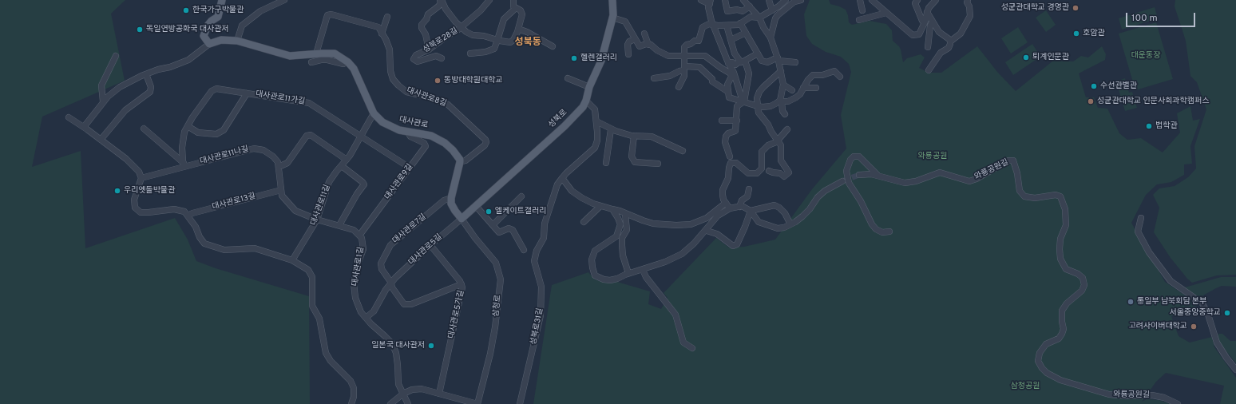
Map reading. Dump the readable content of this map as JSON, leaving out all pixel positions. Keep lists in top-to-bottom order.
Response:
{
  "streets": {
    "main road": ["성북로", "대사관로"],
    "street": [
      "성북로28길",
      "대사관로8길",
      "대사관로11가길",
      "대사관로11나길",
      "와룡공원길",
      "대사관로9길",
      "대사관로13길",
      "대사관로11길",
      "대사관로7길",
      "대사관로5길",
      "대사관로1길",
      "삼청로",
      "대사관로5가길",
      "성북로31길"
    ]
  },
  "crossings": [
    ["대사관로8길", "대사관로"],
    ["대사관로11가길", "대사관로11길"],
    ["성북로", "대사관로5길"],
    ["성북로", "삼청로"],
    ["성북로", "성북로31길"],
    ["대사관로", "대사관로9길"],
    ["대사관로", "대사관로11길"],
    ["대사관로11나길", "대사관로13길"],
    ["대사관로11나길", "대사관로11길"],
    ["대사관로11나길", "대사관로1길"],
    ["대사관로9길", "대사관로1길"],
    ["대사관로11길", "대사관로1길"],
    ["대사관로7길", "대사관로5길"],
    ["대사관로5길", "대사관로1길"],
    ["대사관로5길", "삼청로"],
    ["대사관로5길", "대사관로5가길"]
  ],
  "districts": ["성북동"],
  "parks": ["대운동장", "와룡공원", "삼청공원"],
  "places": [
    "성균관대학교 경영관",
    "한국가구박물관",
    "독일연방공화국 대사관저",
    "호암관",
    "퇴계인문관",
    "헬렌갤러리",
    "동방대학원대학교",
    "수선관별관",
    "성균관대학교 인문사회과학캠퍼스",
    "법학관",
    "우리옛돌박물관",
    "엘케이트갤러리",
    "통일부 남북회담 본부",
    "서울중앙중학교",
    "고려사이버대학교",
    "일본국 대사관저"
  ],
  "scale_bar": "100 m"
}
